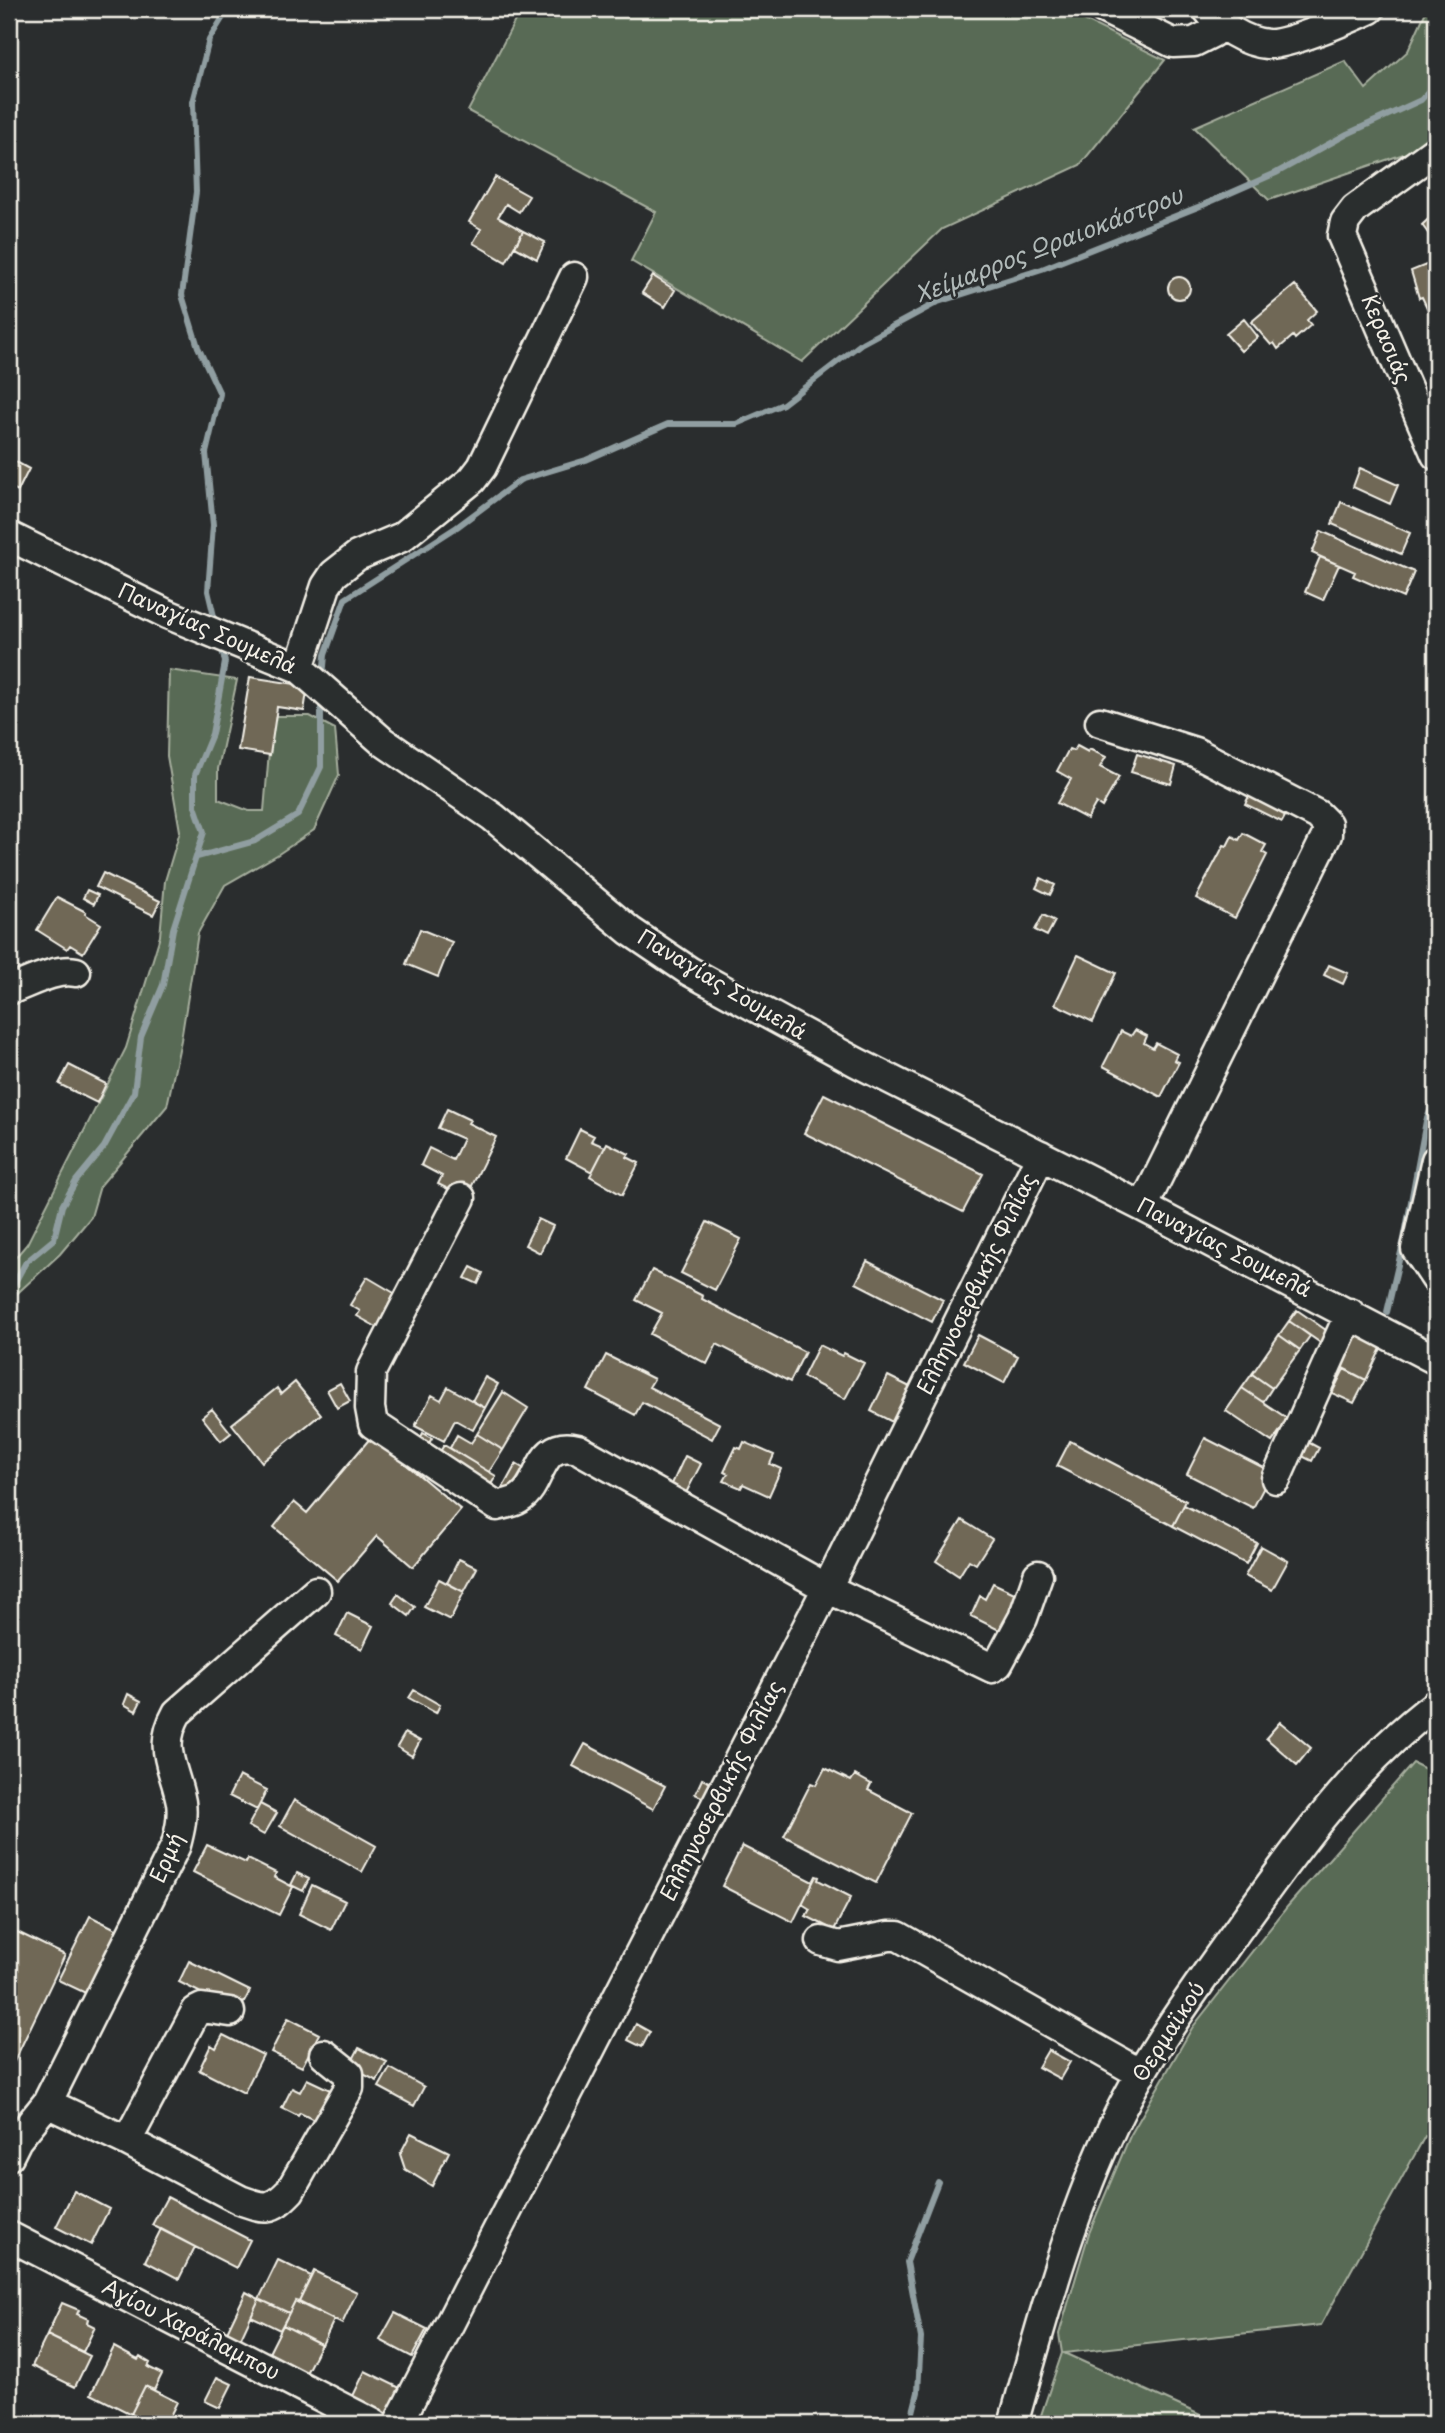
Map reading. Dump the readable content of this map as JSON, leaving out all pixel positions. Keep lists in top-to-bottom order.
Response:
{
  "streets": {
    "street": [
      "Κερασιάς",
      "Παναγίας Σουμελά",
      "Ελληνοσερβικής Φιλίας",
      "Ερμή",
      "Θερμαϊκού",
      "Αγίου Χαράλαμπου"
    ]
  },
  "crossings": [
    ["Παναγίας Σουμελά", "Ελληνοσερβικής Φιλίας"]
  ],
  "water": ["Χείμαρρος Ωραιοκάστρου"]
}
